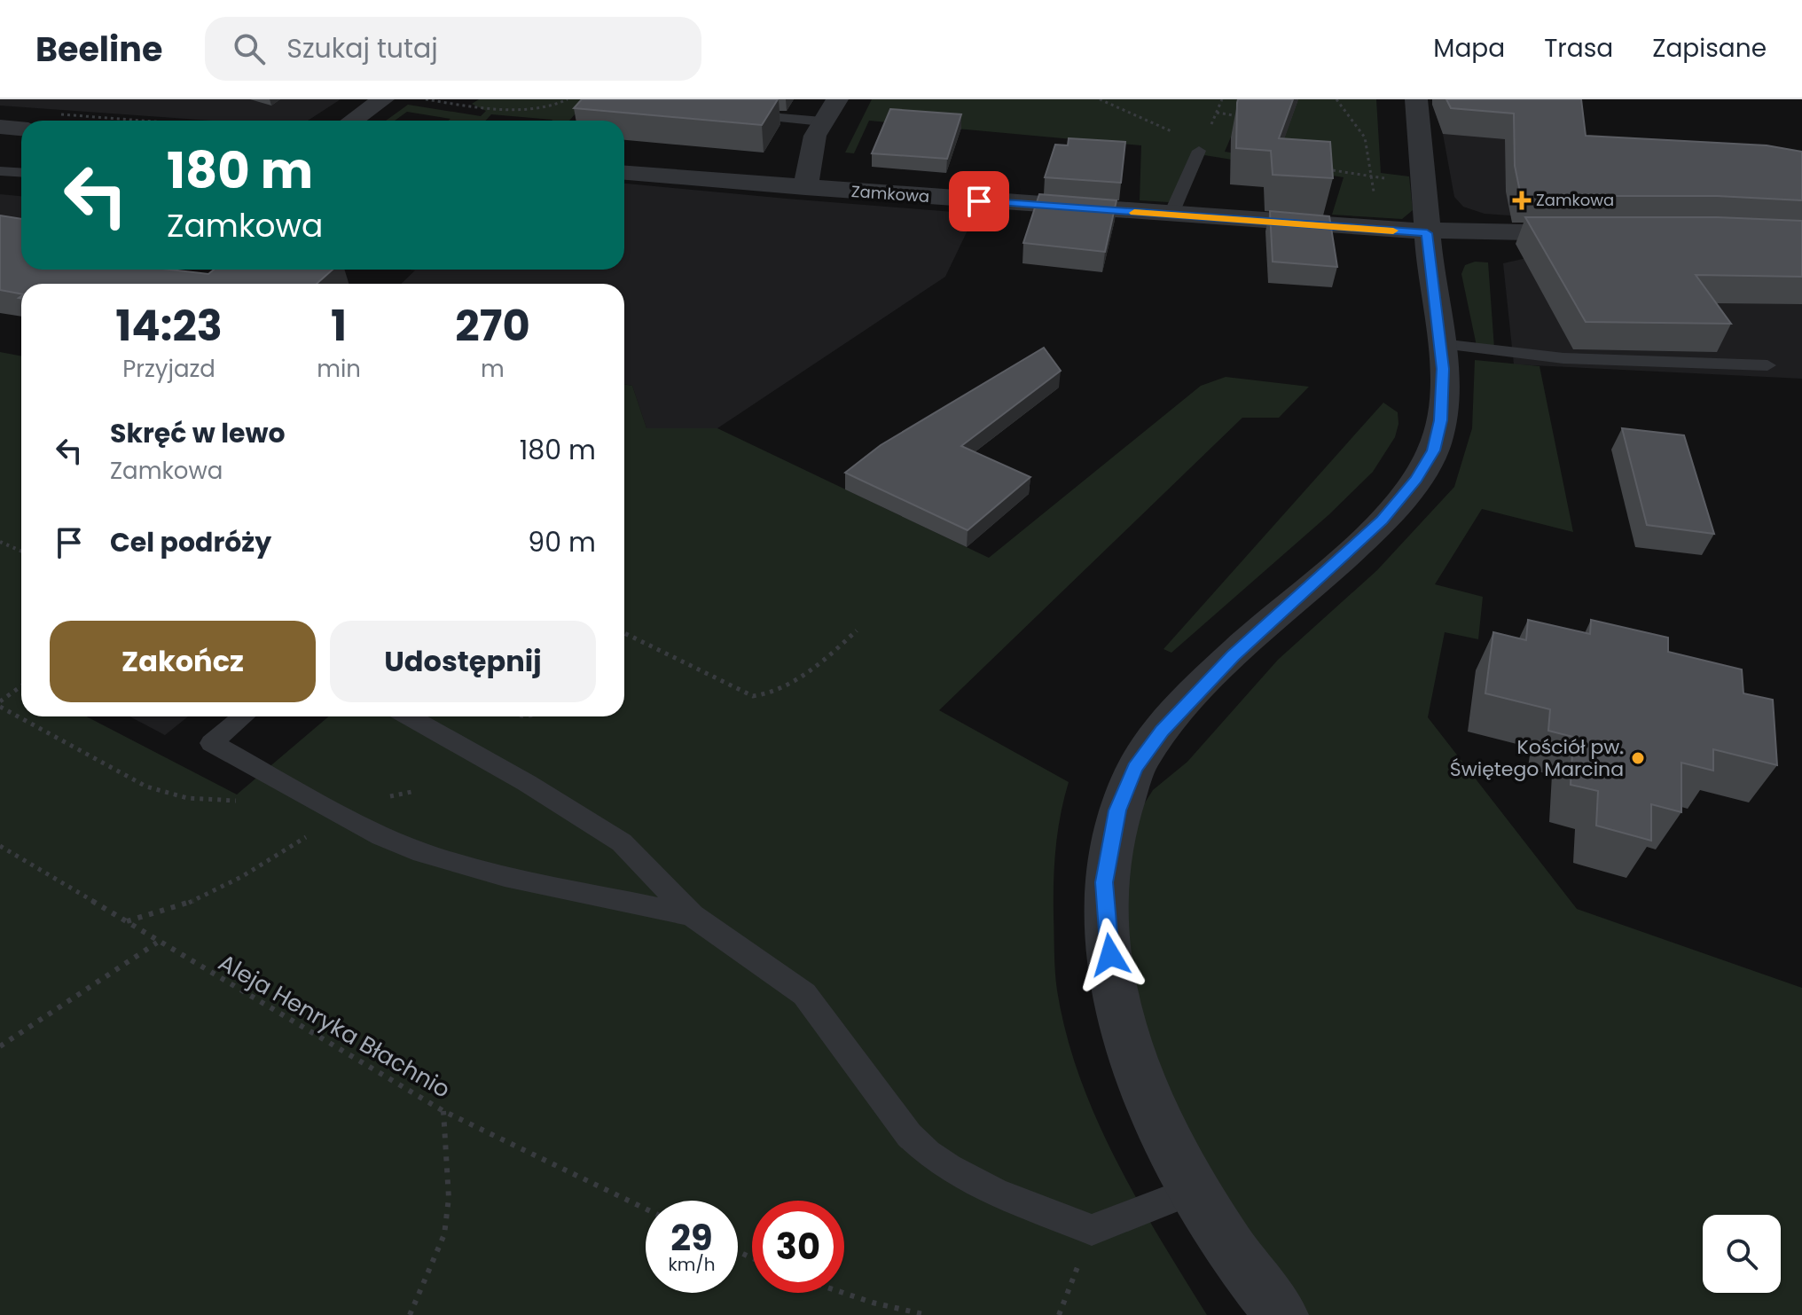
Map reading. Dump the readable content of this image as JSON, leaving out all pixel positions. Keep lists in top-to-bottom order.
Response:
{
  "streets": {
    "street": ["Zamkowa"],
    "path": ["Aleja Henryka Błachnio"]
  },
  "places": {
    "health": ["Zamkowa"],
    "other": ["Kościół pw. Świętego Marcina"]
  },
  "page": {
    "header": "Beeline",
    "search": "Szukaj tutaj",
    "nav": ["Mapa", "Trasa", "Zapisane"],
    "turn": ["180 m", "Zamkowa"],
    "eta": [
      "14:23",
      "Przyjazd",
      "1",
      "min",
      "270",
      "m"
    ],
    "list": [
      {
        "name": "Skręć w lewo",
        "note": "Zamkowa",
        "value": "180 m"
      },
      {
        "name": "Cel podróży",
        "value": "90 m"
      }
    ],
    "buttons": ["Zakończ", "Udostępnij"],
    "speed": "29 km/h",
    "limit": "30"
  }
}
